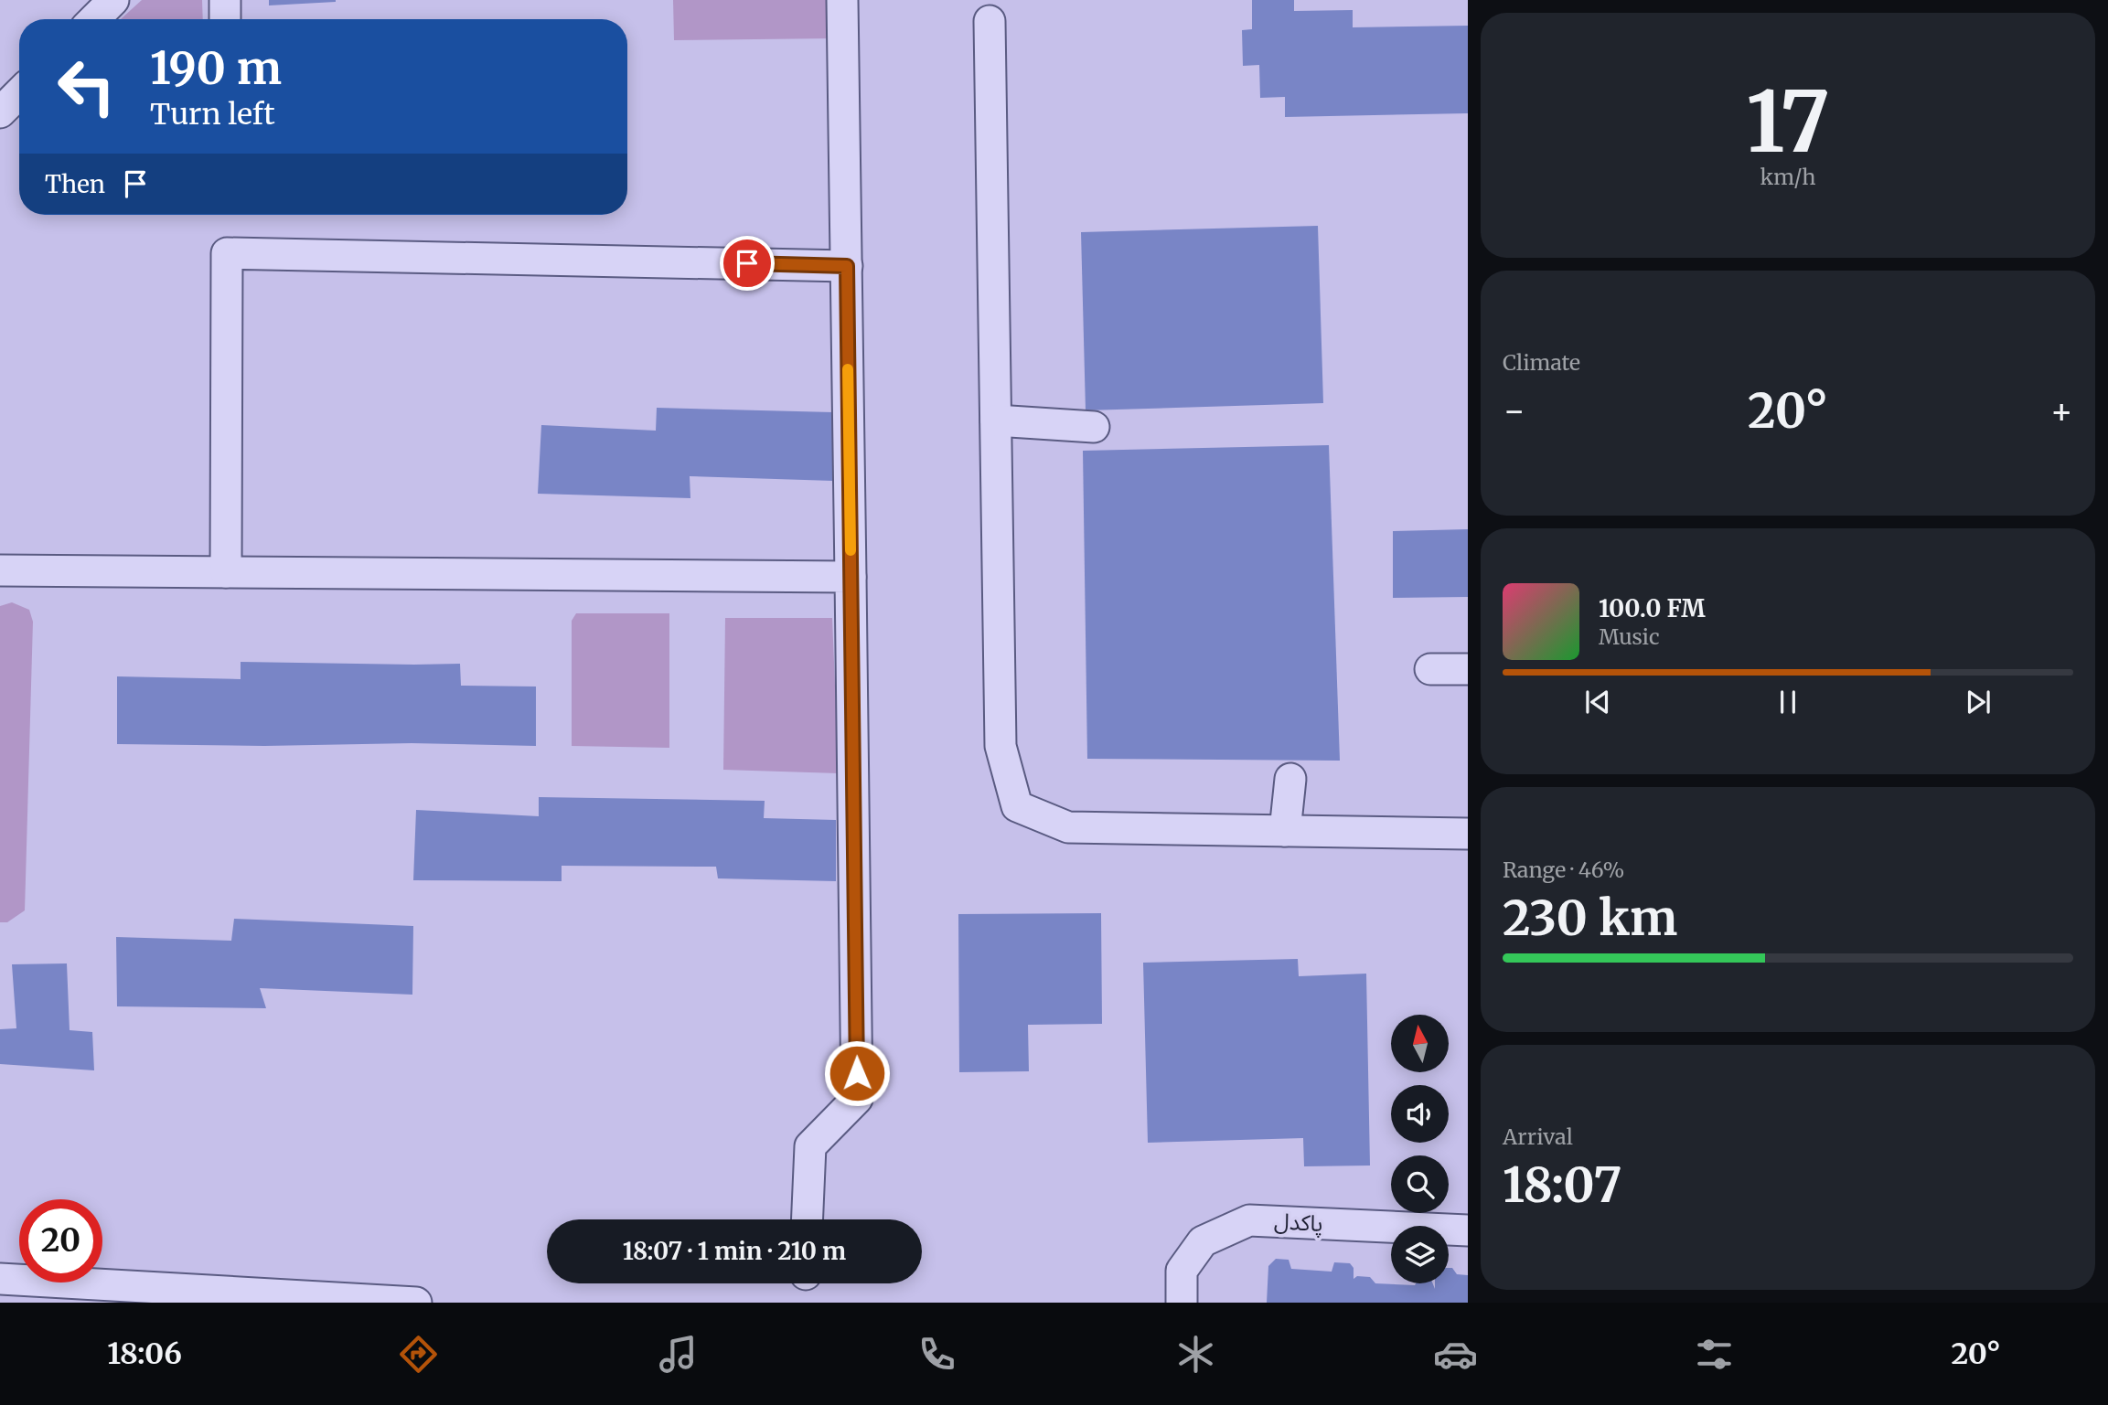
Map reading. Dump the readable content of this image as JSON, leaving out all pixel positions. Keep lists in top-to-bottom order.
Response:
{
  "streets": {
    "street": ["پاکدل"]
  },
  "north": "top",
  "page": {
    "tile": [
      ["17", "km/h"],
      "Climate",
      ["Range · 46%", "230 km"],
      ["Arrival", "18:07"]
    ],
    "turn": ["190 m", "Turn left"],
    "then": "Then",
    "heat": ["−", "20°", "+"],
    "song": ["100.0 FM", "Music"],
    "limit": "20",
    "trip": "18:07 · 1 min · 210 m",
    "tabs": ["18:06", "20°"]
  }
}
